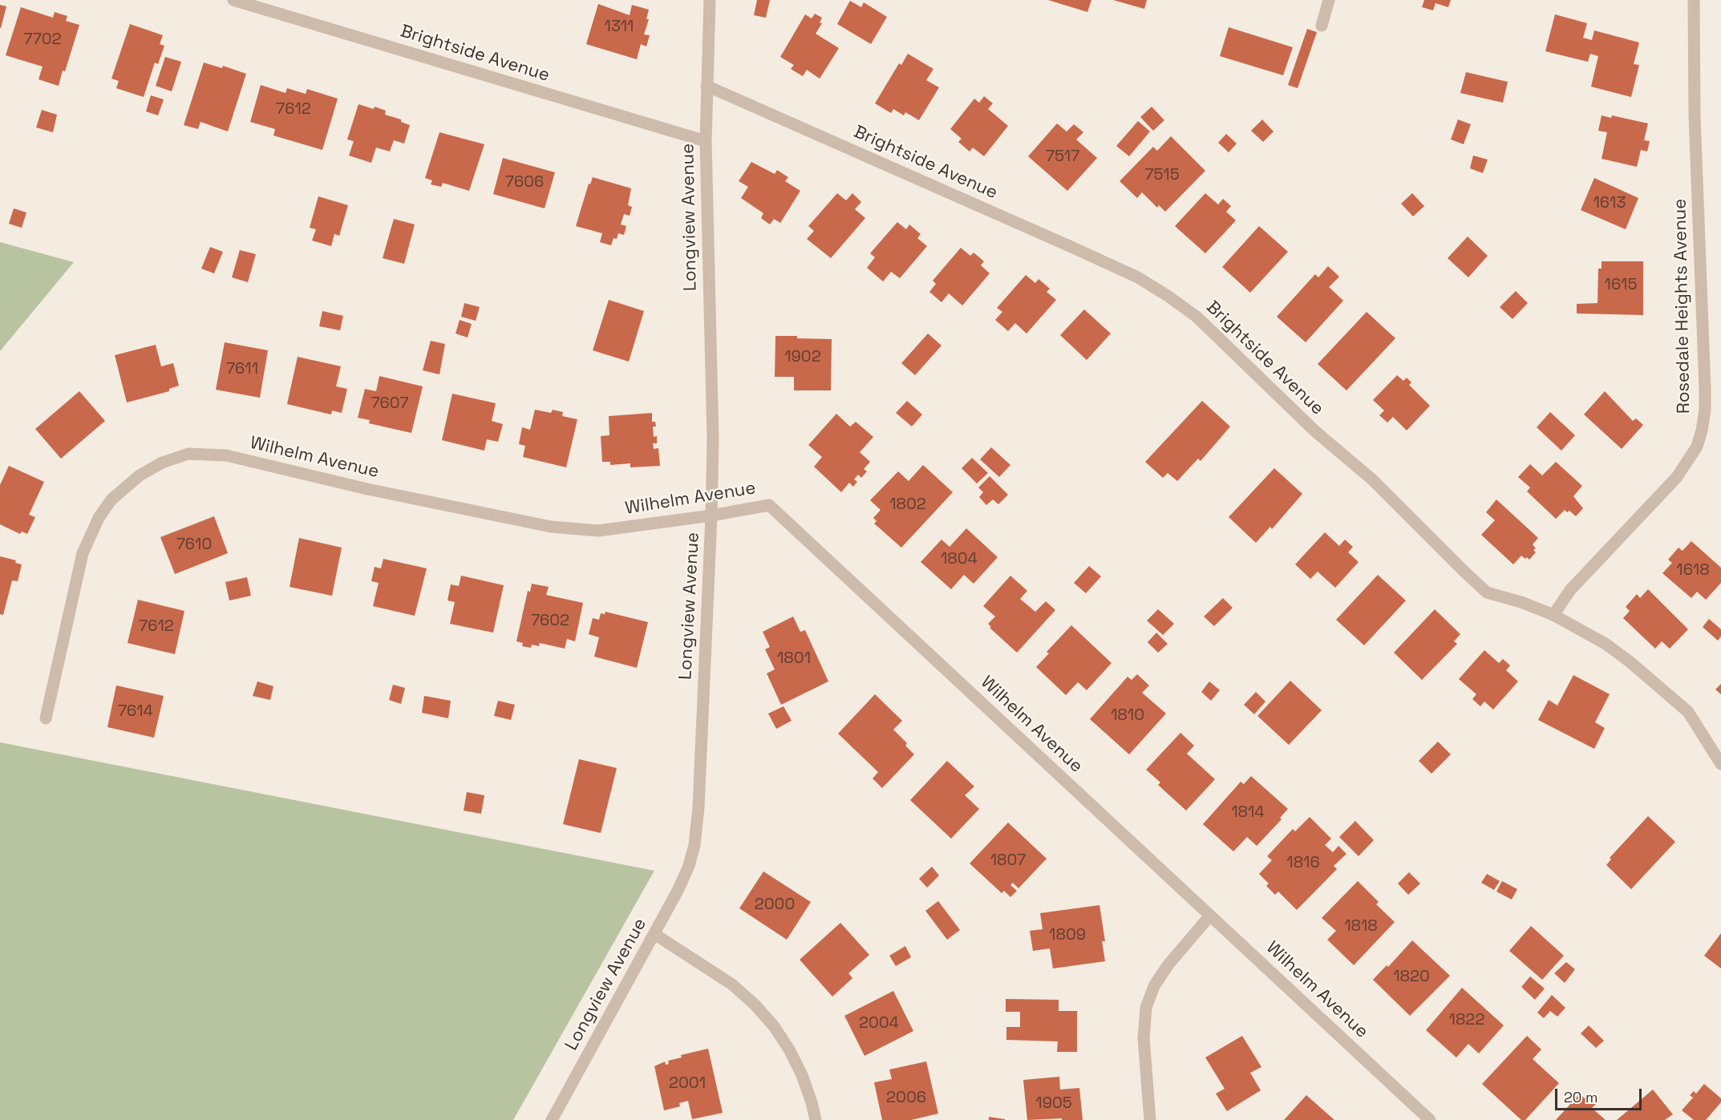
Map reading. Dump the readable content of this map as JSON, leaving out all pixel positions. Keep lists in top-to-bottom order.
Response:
{
  "streets": {
    "street": [
      "Brightside Avenue",
      "Longview Avenue",
      "Rosedale Heights Avenue",
      "Wilhelm Avenue"
    ]
  },
  "crossings": [
    ["Brightside Avenue", "Longview Avenue"],
    ["Brightside Avenue", "Rosedale Heights Avenue"],
    ["Longview Avenue", "Wilhelm Avenue"]
  ],
  "house_numbers": [
    "1311",
    "7702",
    "7612",
    "7517",
    "7515",
    "7606",
    "1613",
    "1615",
    "1902",
    "7611",
    "7607",
    "1802",
    "7610",
    "1804",
    "1618",
    "7602",
    "7612",
    "1801",
    "7614",
    "1810",
    "1814",
    "1807",
    "1816",
    "2000",
    "1818",
    "1809",
    "1820",
    "1822",
    "2004",
    "2001",
    "2006",
    "1905"
  ],
  "scale_bar": "20 m"
}
